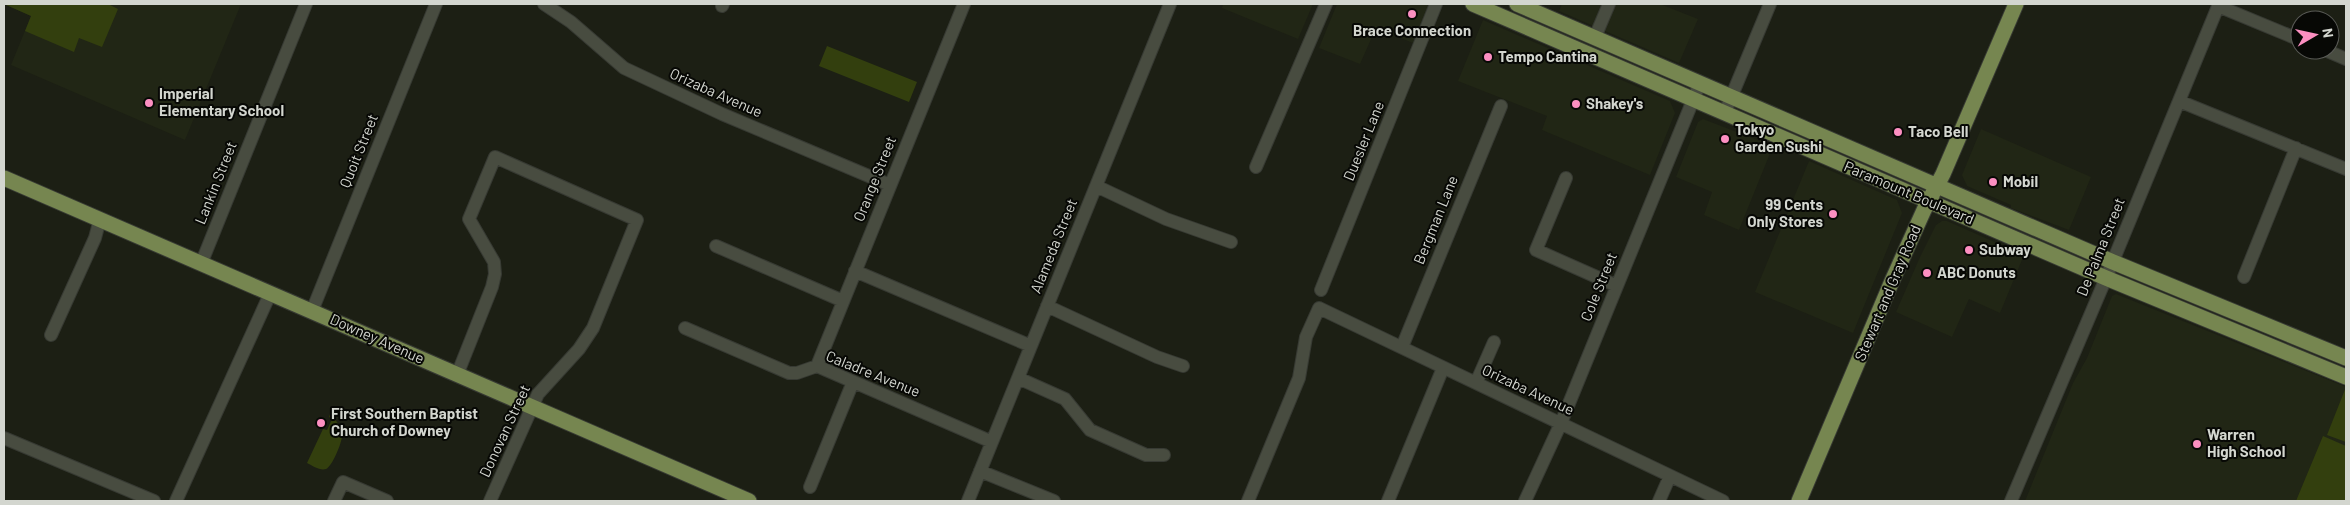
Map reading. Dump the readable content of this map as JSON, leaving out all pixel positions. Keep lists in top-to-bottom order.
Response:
{
  "streets": {
    "main road": ["Paramount Boulevard", "Stewart and Gray Road", "Downey Avenue"],
    "street": [
      "Orizaba Avenue",
      "Duesler Lane",
      "Quoit Street",
      "Orange Street",
      "Lankin Street",
      "Bergman Lane",
      "Alameda Street",
      "De Palma Street",
      "Cole Street",
      "Caladre Avenue",
      "Donovan Street"
    ]
  },
  "crossings": [
    ["Orizaba Avenue", "Orange Street"],
    ["Orizaba Avenue", "Bergman Lane"],
    ["Orizaba Avenue", "Cole Street"],
    ["Quoit Street", "Downey Avenue"],
    ["Orange Street", "Caladre Avenue"],
    ["Lankin Street", "Downey Avenue"],
    ["Paramount Boulevard", "De Palma Street"],
    ["Paramount Boulevard", "Cole Street"],
    ["Paramount Boulevard", "Stewart and Gray Road"],
    ["Alameda Street", "Caladre Avenue"],
    ["Downey Avenue", "Donovan Street"]
  ],
  "places": [
    "Brace Connection",
    "Tempo Cantina",
    "Imperial Elementary School",
    "Shakey's",
    "Taco Bell",
    "Tokyo Garden Sushi",
    "Mobil",
    "99 Cents Only Stores",
    "Subway",
    "ABC Donuts",
    "First Southern Baptist Church of Downey",
    "Warren High School"
  ],
  "north": "right"
}
